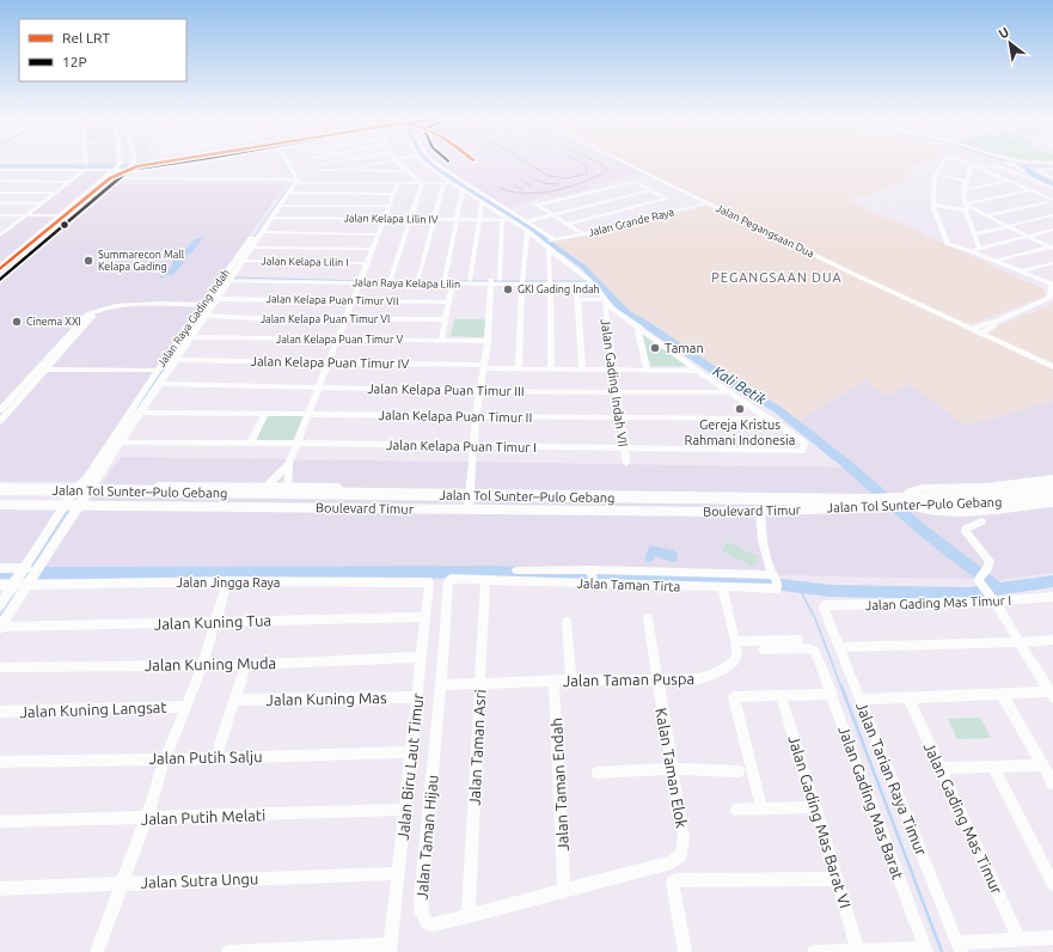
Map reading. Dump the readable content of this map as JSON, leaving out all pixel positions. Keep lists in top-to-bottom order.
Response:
{
  "streets": {
    "highway": ["Jalan Tol Sunter–Pulo Gebang"],
    "main road": ["Jalan Pegangsaan Dua", "Boulevard Timur"],
    "street": [
      "Jalan Kelapa Lilin IV",
      "Jalan Grande Raya",
      "Jalan Kelapa Lilin I",
      "Jalan Raya Kelapa Lilin",
      "Jalan Kelapa Puan Timur VII",
      "Jalan Raya Gading Indah",
      "Jalan Kelapa Puan Timur VI",
      "Jalan Kelapa Puan Timur V",
      "Jalan Kelapa Puan Timur IV",
      "Jalan Gading Indah VII",
      "Jalan Kelapa Puan Timur III",
      "Jalan Kelapa Puan Timur II",
      "Jalan Kelapa Puan Timur I",
      "Jalan Jingga Raya",
      "Jalan Taman Tirta",
      "Jalan Gading Mas Timur I",
      "Jalan Kuning Tua",
      "Jalan Kuning Muda",
      "Jalan Taman Puspa",
      "Jalan Kuning Mas",
      "Jalan Kuning Langsat",
      "Jalan Taman Asri",
      "Jalan Putih Salju",
      "Jalan Biru Laut Timur",
      "Kalan Taman Elok",
      "Jalan Tarian Raya Timur",
      "Jalan Taman Endah",
      "Jalan Gading Mas Barat",
      "Jalan Putih Melati",
      "Jalan Gading Mas Timur",
      "Jalan Gading Mas Barat VI",
      "Jalan Taman Hijau",
      "Jalan Sutra Ungu"
    ]
  },
  "crossings": [
    ["Jalan Kelapa Lilin IV", "Jalan Raya Gading Indah"],
    ["Jalan Grande Raya", "Jalan Pegangsaan Dua"],
    ["Jalan Kelapa Lilin I", "Jalan Raya Gading Indah"],
    ["Jalan Raya Kelapa Lilin", "Jalan Raya Gading Indah"],
    ["Jalan Kelapa Puan Timur VII", "Jalan Raya Gading Indah"],
    ["Jalan Raya Gading Indah", "Jalan Kelapa Puan Timur VI"],
    ["Jalan Raya Gading Indah", "Jalan Kelapa Puan Timur V"],
    ["Jalan Raya Gading Indah", "Jalan Kelapa Puan Timur IV"],
    ["Jalan Raya Gading Indah", "Jalan Kelapa Puan Timur III"],
    ["Jalan Raya Gading Indah", "Jalan Kelapa Puan Timur II"],
    ["Jalan Raya Gading Indah", "Jalan Kelapa Puan Timur I"],
    ["Jalan Raya Gading Indah", "Boulevard Timur"],
    ["Jalan Raya Gading Indah", "Jalan Jingga Raya"],
    ["Jalan Kelapa Puan Timur IV", "Jalan Gading Indah VII"],
    ["Jalan Gading Indah VII", "Jalan Kelapa Puan Timur III"],
    ["Jalan Gading Indah VII", "Jalan Kelapa Puan Timur II"],
    ["Jalan Gading Indah VII", "Jalan Kelapa Puan Timur I"],
    ["Jalan Kelapa Puan Timur II", "Jalan Kelapa Puan Timur I"],
    ["Jalan Tol Sunter–Pulo Gebang", "Boulevard Timur"],
    ["Jalan Jingga Raya", "Jalan Biru Laut Timur"],
    ["Jalan Taman Tirta", "Jalan Taman Puspa"],
    ["Jalan Taman Tirta", "Jalan Taman Asri"],
    ["Jalan Taman Tirta", "Jalan Taman Hijau"],
    ["Jalan Gading Mas Timur I", "Jalan Tarian Raya Timur"],
    ["Jalan Kuning Tua", "Jalan Biru Laut Timur"],
    ["Jalan Kuning Muda", "Jalan Biru Laut Timur"],
    ["Jalan Taman Puspa", "Jalan Taman Asri"],
    ["Jalan Taman Puspa", "Kalan Taman Elok"],
    ["Jalan Taman Puspa", "Jalan Taman Endah"],
    ["Jalan Taman Puspa", "Jalan Taman Hijau"],
    ["Jalan Kuning Mas", "Jalan Biru Laut Timur"],
    ["Jalan Taman Asri", "Jalan Taman Hijau"],
    ["Jalan Putih Salju", "Jalan Biru Laut Timur"],
    ["Jalan Biru Laut Timur", "Jalan Putih Melati"],
    ["Jalan Biru Laut Timur", "Jalan Sutra Ungu"],
    ["Kalan Taman Elok", "Jalan Taman Hijau"],
    ["Jalan Taman Endah", "Jalan Taman Hijau"]
  ],
  "districts": ["PEGANGSAAN DUA"],
  "water": ["Kali Betik"],
  "places": [
    "Summarecon Mall Kelapa Gading",
    "GKI Gading Indah",
    "Cinema XXI",
    "Taman",
    "Gereja Kristus Rahmani Indonesia"
  ],
  "lines": ["rail line LRT", "transit line 12P"],
  "legend": ["Rel LRT", "12P"],
  "north": "top left"
}
